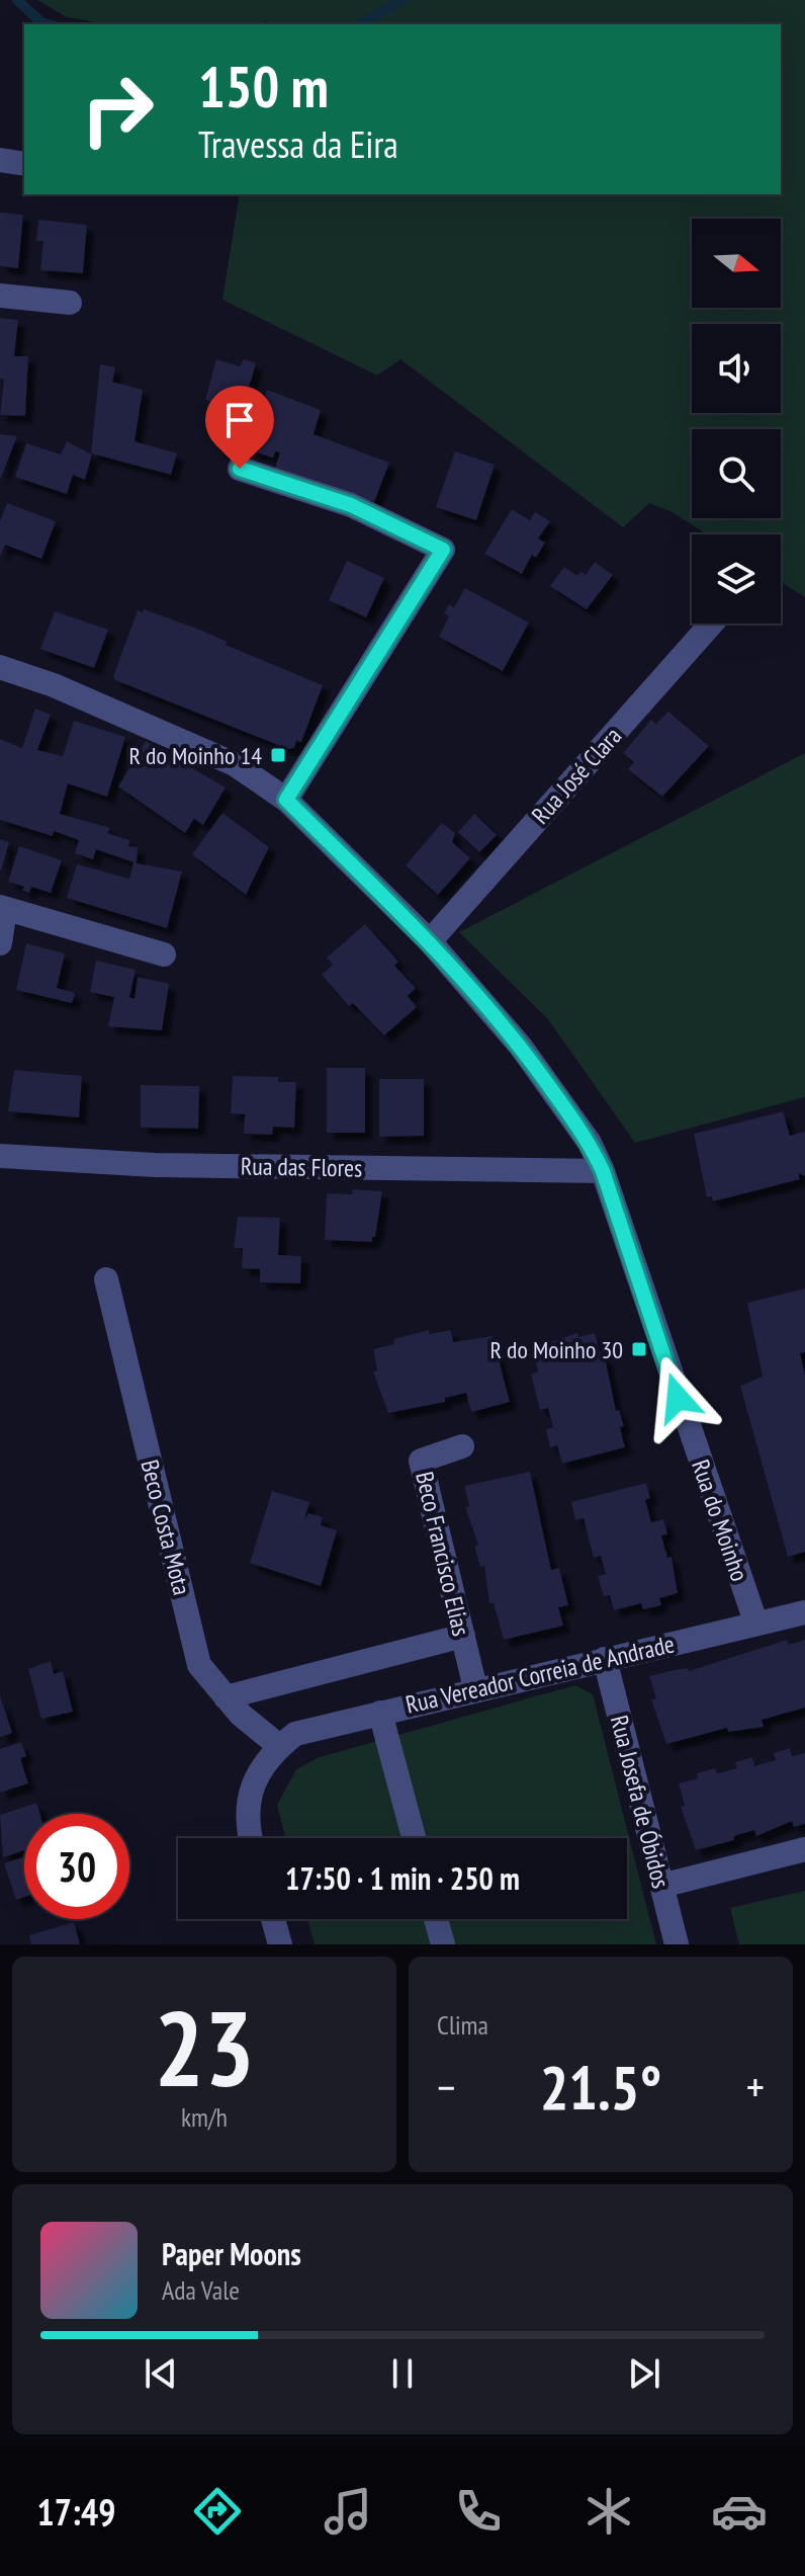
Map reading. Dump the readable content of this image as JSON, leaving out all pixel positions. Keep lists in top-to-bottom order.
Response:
{
  "streets": {
    "street": [
      "Rua José Clara",
      "Rua das Flores",
      "Rua do Moinho",
      "Beco Costa Mota",
      "Beco Francisco Elias",
      "Rua Vereador Correia de Andrade",
      "Rua Josefa de Óbidos"
    ]
  },
  "crossings": [
    ["Rua José Clara", "Rua do Moinho"],
    ["Rua das Flores", "Rua do Moinho"],
    ["Rua do Moinho", "Rua Vereador Correia de Andrade"],
    ["Beco Costa Mota", "Rua Vereador Correia de Andrade"],
    ["Beco Francisco Elias", "Rua Vereador Correia de Andrade"],
    ["Rua Vereador Correia de Andrade", "Rua Josefa de Óbidos"]
  ],
  "places": {
    "transit": ["R do Moinho 14", "R do Moinho 30"]
  },
  "north": "right",
  "page": {
    "turn": ["150 m", "Travessa da Eira"],
    "limit": "30",
    "trip": "17:50 · 1 min · 250 m",
    "tile": [
      ["23", "km/h"],
      "Clima"
    ],
    "heat": ["−", "21.5°", "+"],
    "song": ["Paper Moons", "Ada Vale"],
    "tabs": "17:49"
  }
}
